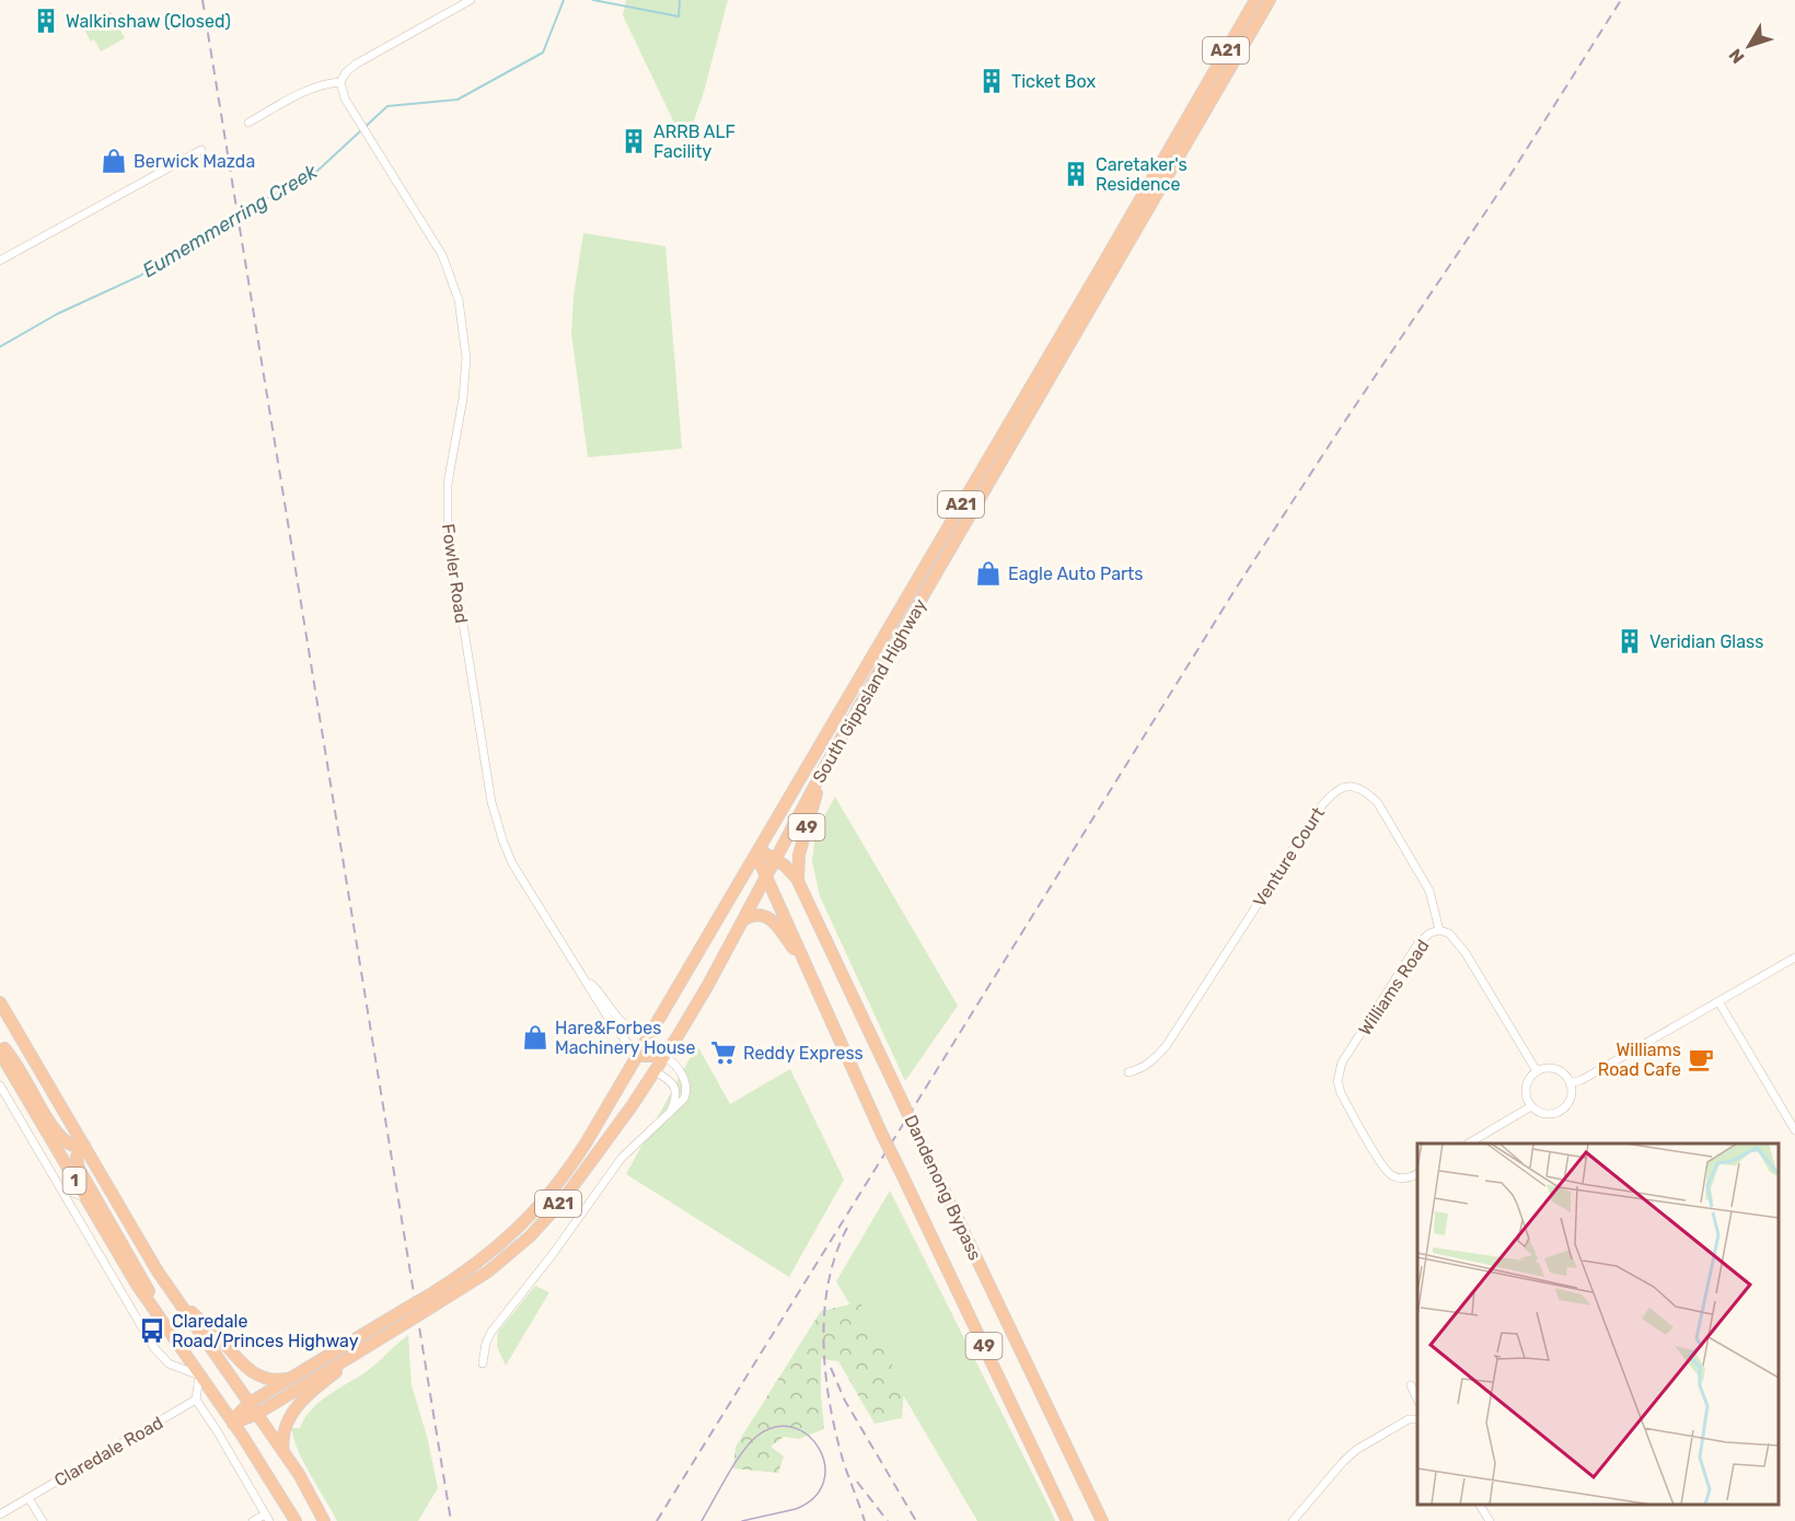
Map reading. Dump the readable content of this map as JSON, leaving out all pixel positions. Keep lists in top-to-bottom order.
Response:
{
  "streets": {
    "highway": [
      "A21",
      "South Gippsland Highway",
      "49",
      "1",
      "Dandenong Bypass"
    ],
    "street": [
      "Fowler Road",
      "Venture Court",
      "Williams Road",
      "Claredale Road"
    ]
  },
  "crossings": [
    ["Fowler Road", "South Gippsland Highway"],
    ["South Gippsland Highway", "49"],
    ["South Gippsland Highway", "1"],
    ["South Gippsland Highway", "Dandenong Bypass"],
    ["49", "Dandenong Bypass"],
    ["Venture Court", "Williams Road"]
  ],
  "water": ["Eumemmerring Creek"],
  "places": {
    "building": [
      "Walkinshaw (Closed)",
      "Ticket Box",
      "ARRB ALF Facility",
      "Caretaker's Residence",
      "Veridian Glass"
    ],
    "shop": ["Berwick Mazda", "Eagle Auto Parts", "Hare&Forbes Machinery House"],
    "supermarket": ["Reddy Express"],
    "cafe": ["Williams Road Cafe"],
    "bus stop": ["Claredale Road/Princes Highway"]
  },
  "north": "bottom left"
}
